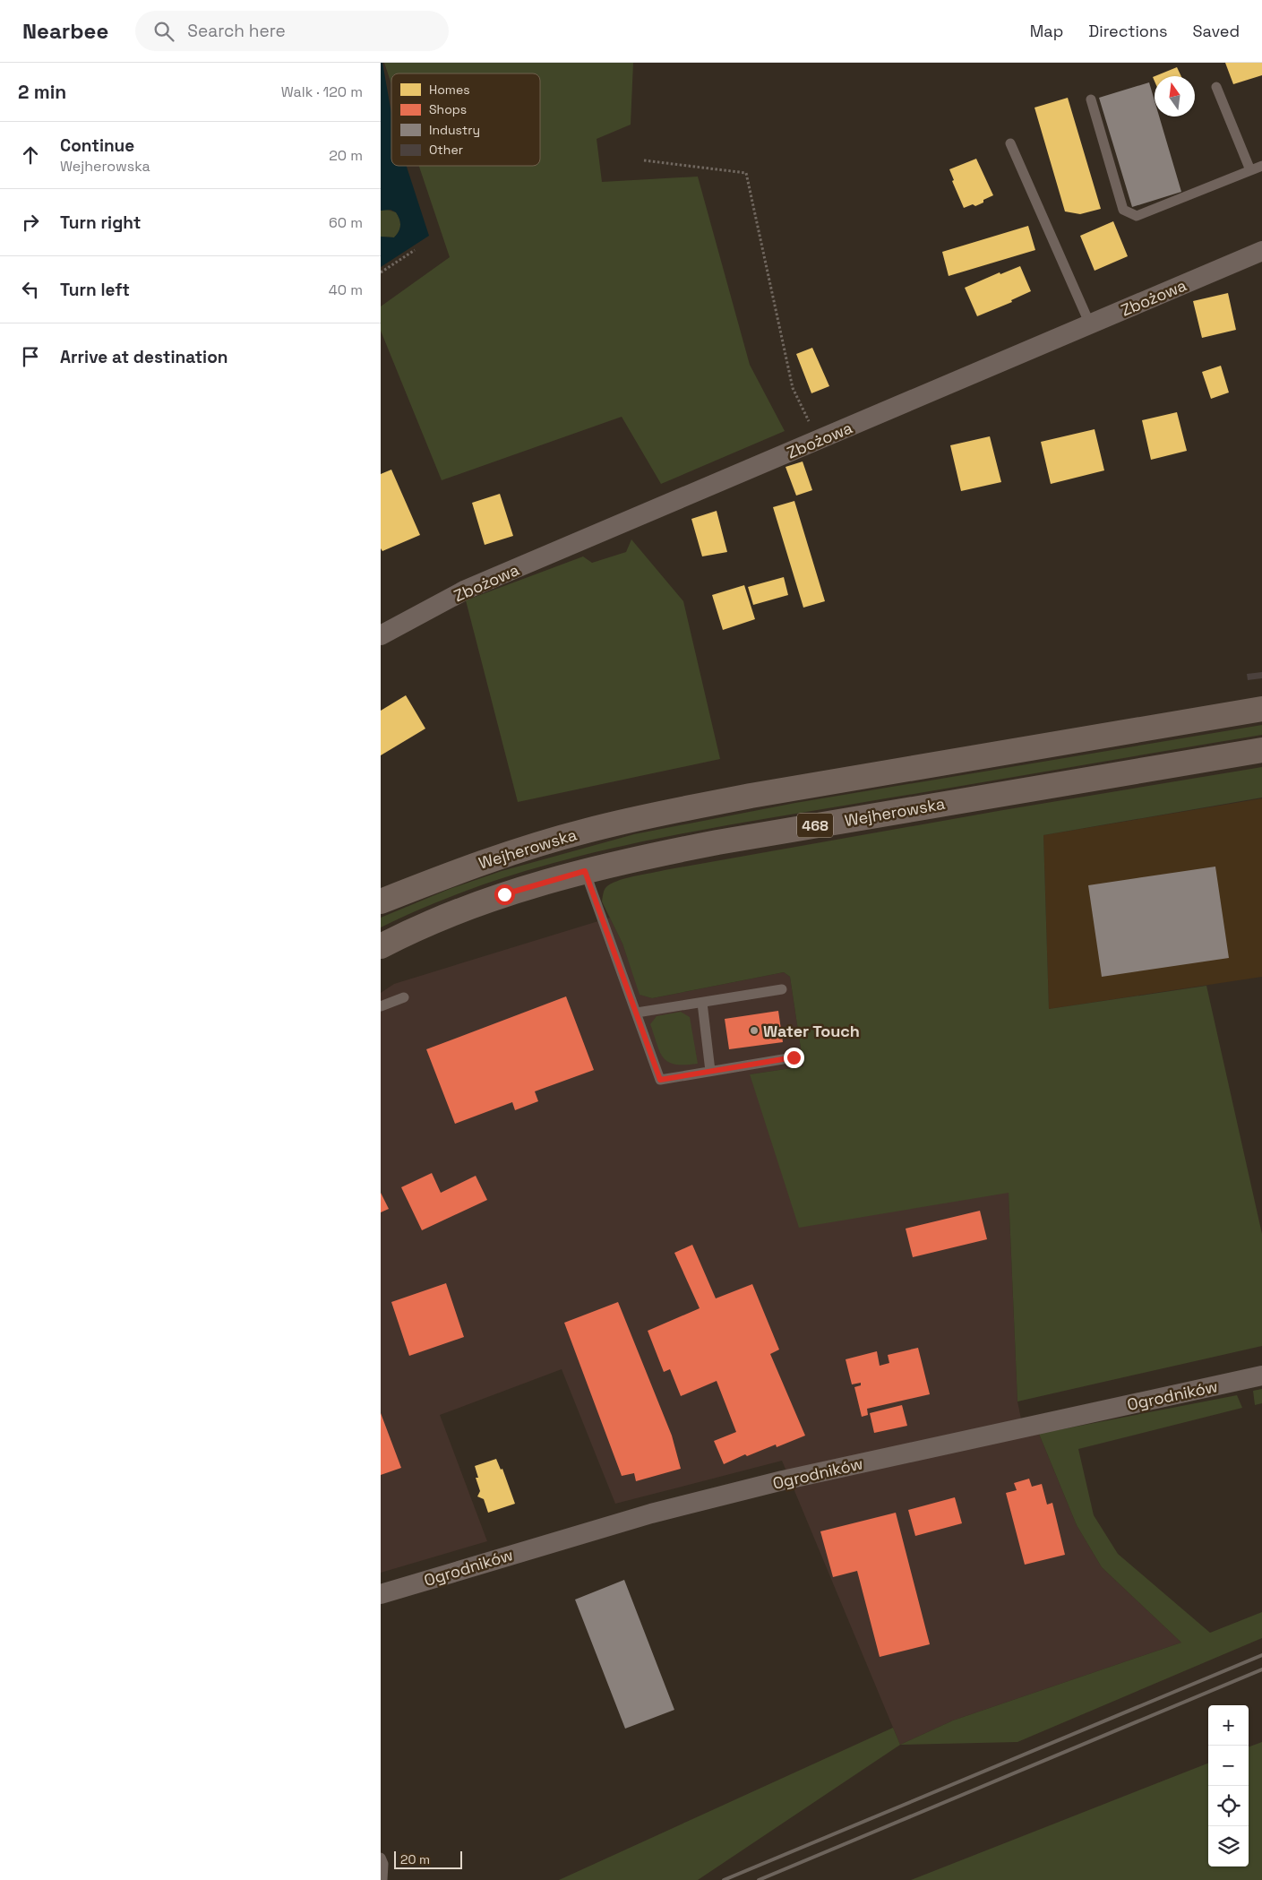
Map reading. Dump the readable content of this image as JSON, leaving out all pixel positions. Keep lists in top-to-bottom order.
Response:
{
  "streets": {
    "main road": ["Wejherowska", "468"],
    "street": ["Zbożowa", "Ogrodników"]
  },
  "places": ["Water Touch"],
  "legend": [
    "Homes",
    "Shops",
    "Industry",
    "Other"
  ],
  "scale_bar": "20 m",
  "north": "top",
  "page": {
    "header": "Nearbee",
    "search": "Search here",
    "nav": ["Map", "Directions", "Saved"],
    "heading": ["2 min", "Walk · 120 m"],
    "list": [
      ["Continue", "Wejherowska", "20 m"],
      ["Turn right", "60 m"],
      ["Turn left", "40 m"],
      "Arrive at destination"
    ],
    "map_buttons": ["+", "−"],
    "scale": "20 m"
  }
}
